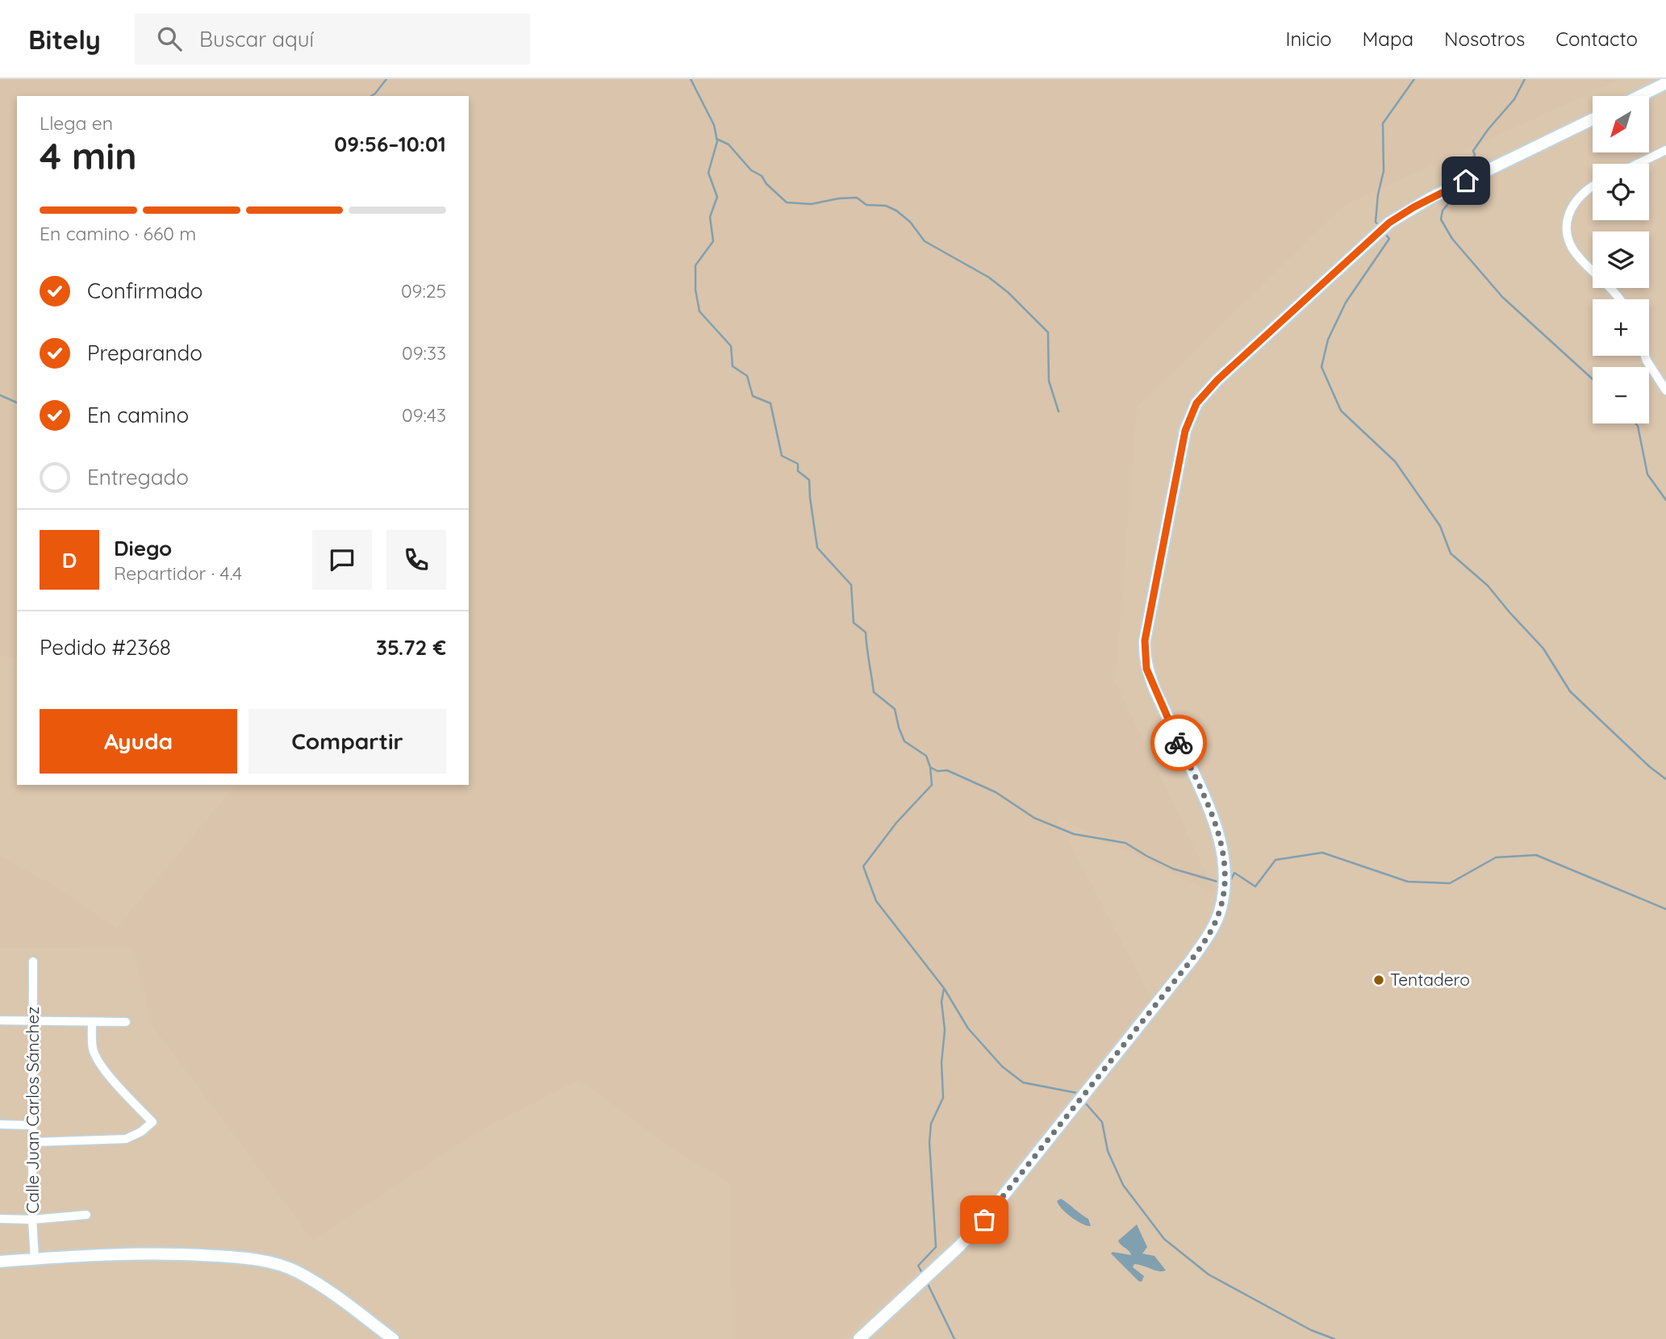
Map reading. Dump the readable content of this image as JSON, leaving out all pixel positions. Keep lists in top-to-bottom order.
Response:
{
  "streets": {
    "street": ["Calle Juan Carlos Sánchez"]
  },
  "places": ["Tentadero"],
  "north": "bottom left",
  "page": {
    "header": "Bitely",
    "search": "Buscar aquí",
    "nav": [
      "Inicio",
      "Mapa",
      "Nosotros",
      "Contacto"
    ],
    "map_buttons": ["+", "−"],
    "heading": ["4 min", "Llega en", "09:56–10:01"],
    "panel": [
      "Diego",
      "Repartidor · 4.4",
      "Pedido #2368",
      "35.72 €"
    ],
    "bar": "En camino · 660 m",
    "list": [
      ["Confirmado", "09:25"],
      ["Preparando", "09:33"],
      ["En camino", "09:43"],
      "Entregado"
    ],
    "round": "D",
    "buttons": ["Ayuda", "Compartir"]
  }
}
